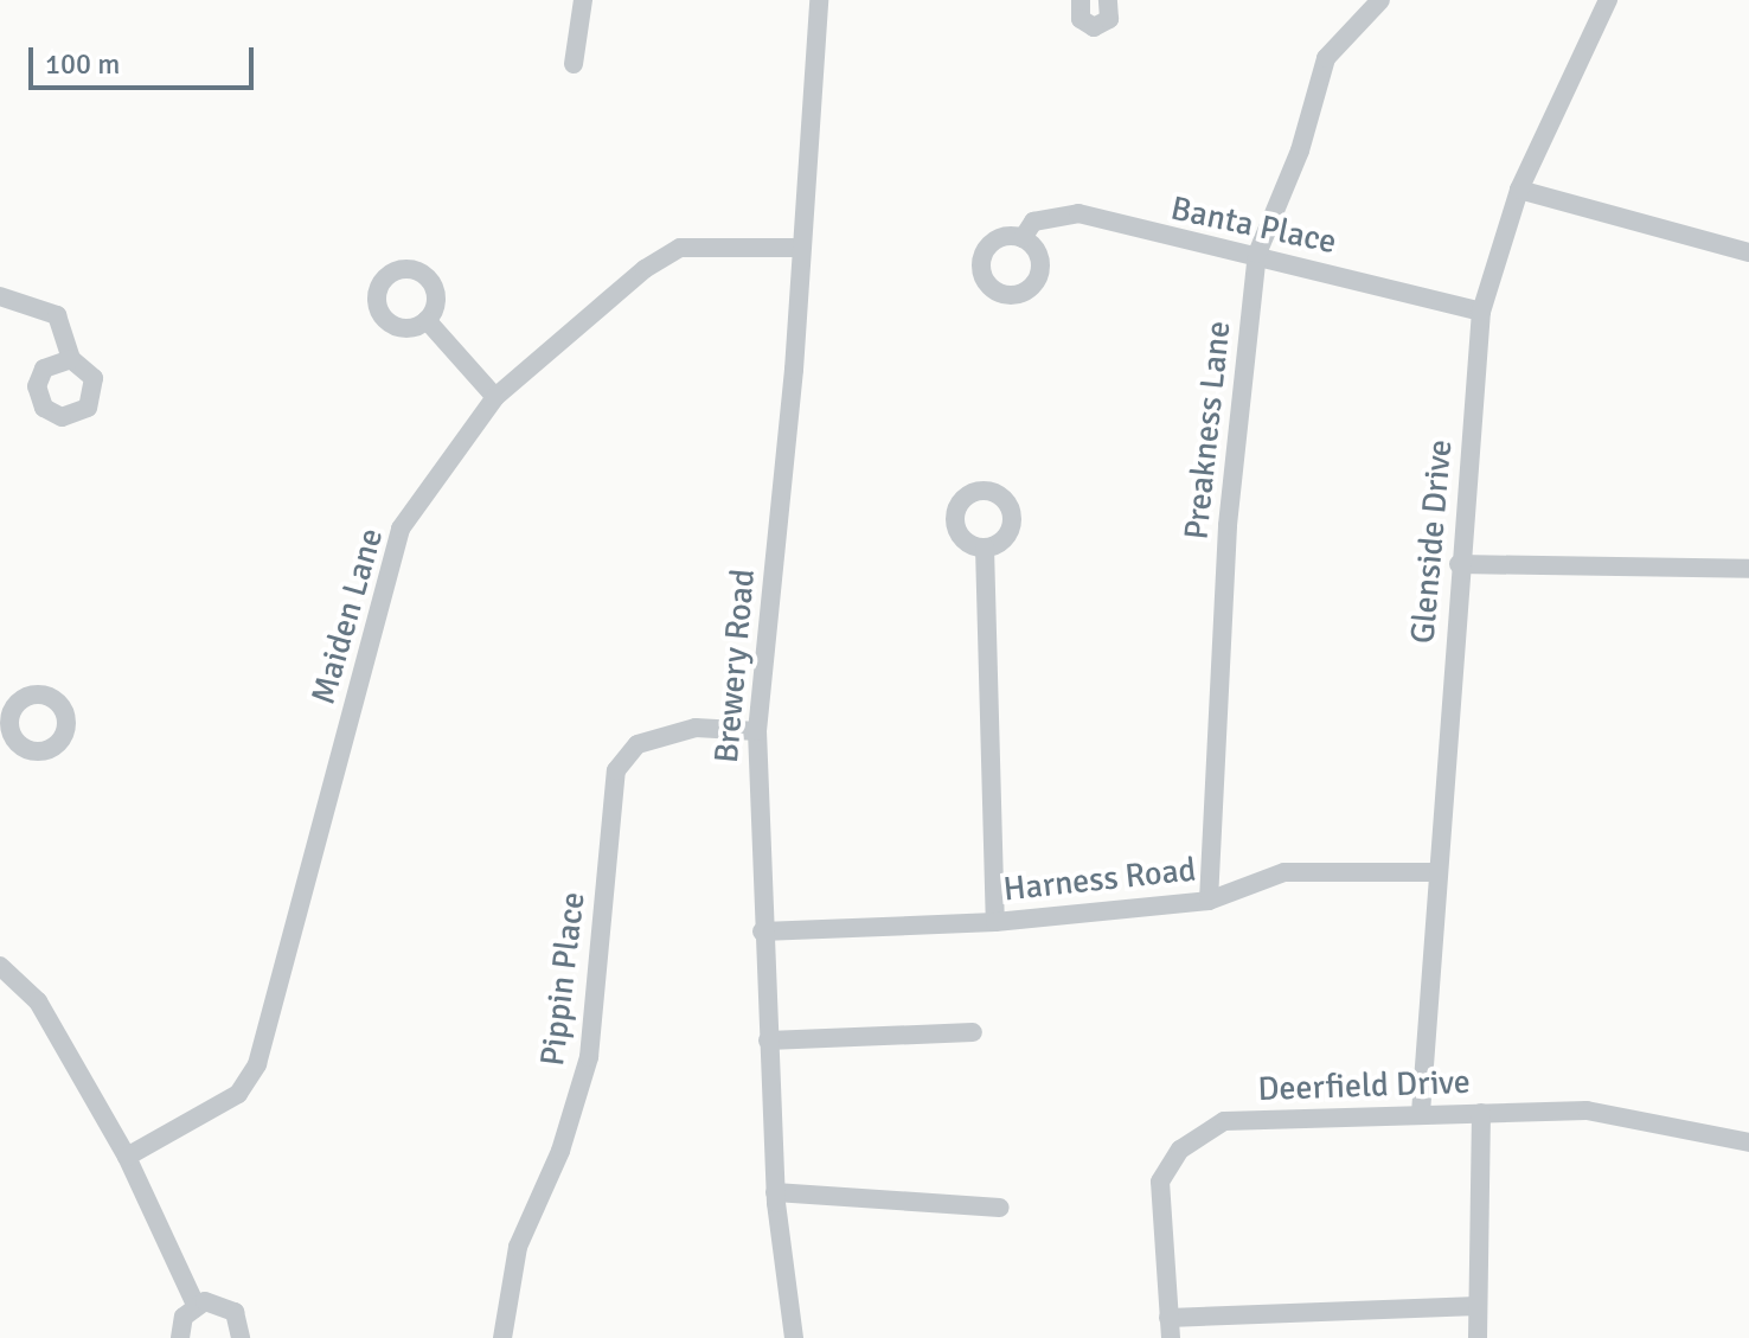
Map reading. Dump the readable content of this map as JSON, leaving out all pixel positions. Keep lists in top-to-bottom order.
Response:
{
  "streets": {
    "street": [
      "Banta Place",
      "Preakness Lane",
      "Glenside Drive",
      "Maiden Lane",
      "Brewery Road",
      "Harness Road",
      "Pippin Place",
      "Deerfield Drive"
    ]
  },
  "crossings": [
    ["Banta Place", "Preakness Lane"],
    ["Banta Place", "Glenside Drive"],
    ["Preakness Lane", "Harness Road"],
    ["Glenside Drive", "Harness Road"],
    ["Glenside Drive", "Deerfield Drive"],
    ["Maiden Lane", "Brewery Road"],
    ["Brewery Road", "Harness Road"],
    ["Brewery Road", "Pippin Place"]
  ],
  "scale_bar": "100 m"
}
